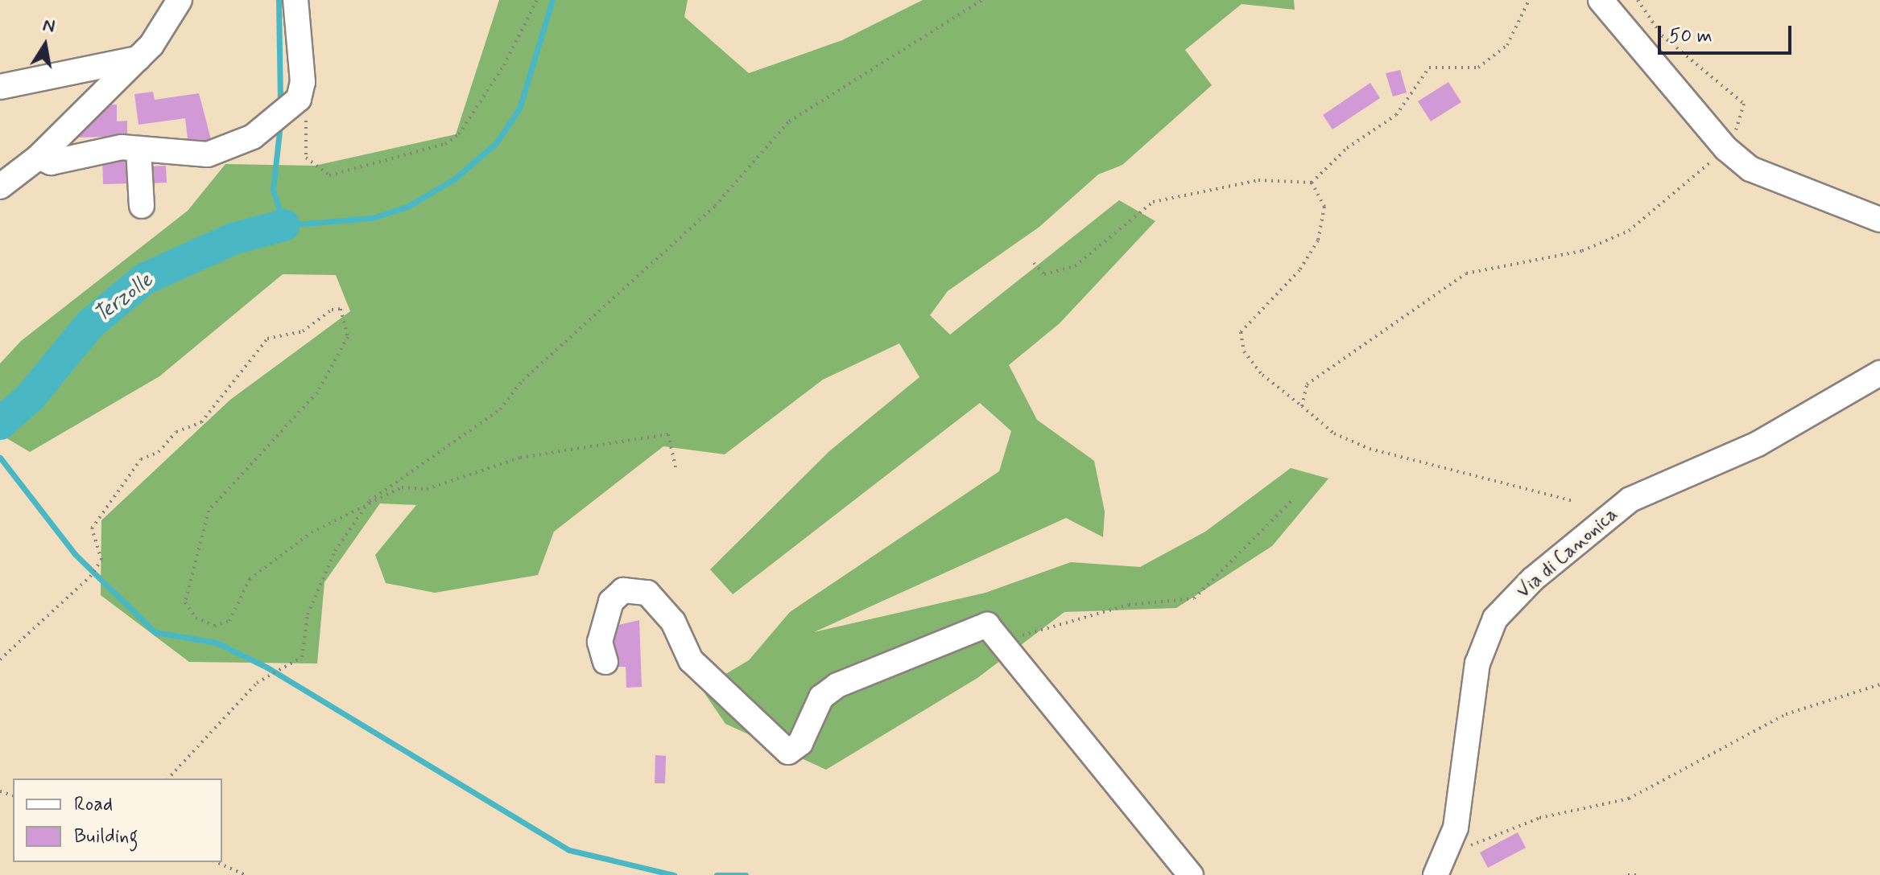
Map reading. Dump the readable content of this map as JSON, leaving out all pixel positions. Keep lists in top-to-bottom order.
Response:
{
  "streets": {
    "street": ["Via di Canonica"]
  },
  "water": ["Terzolle"],
  "legend": ["Road", "Building"],
  "scale_bar": "50 m",
  "north": "top"
}
